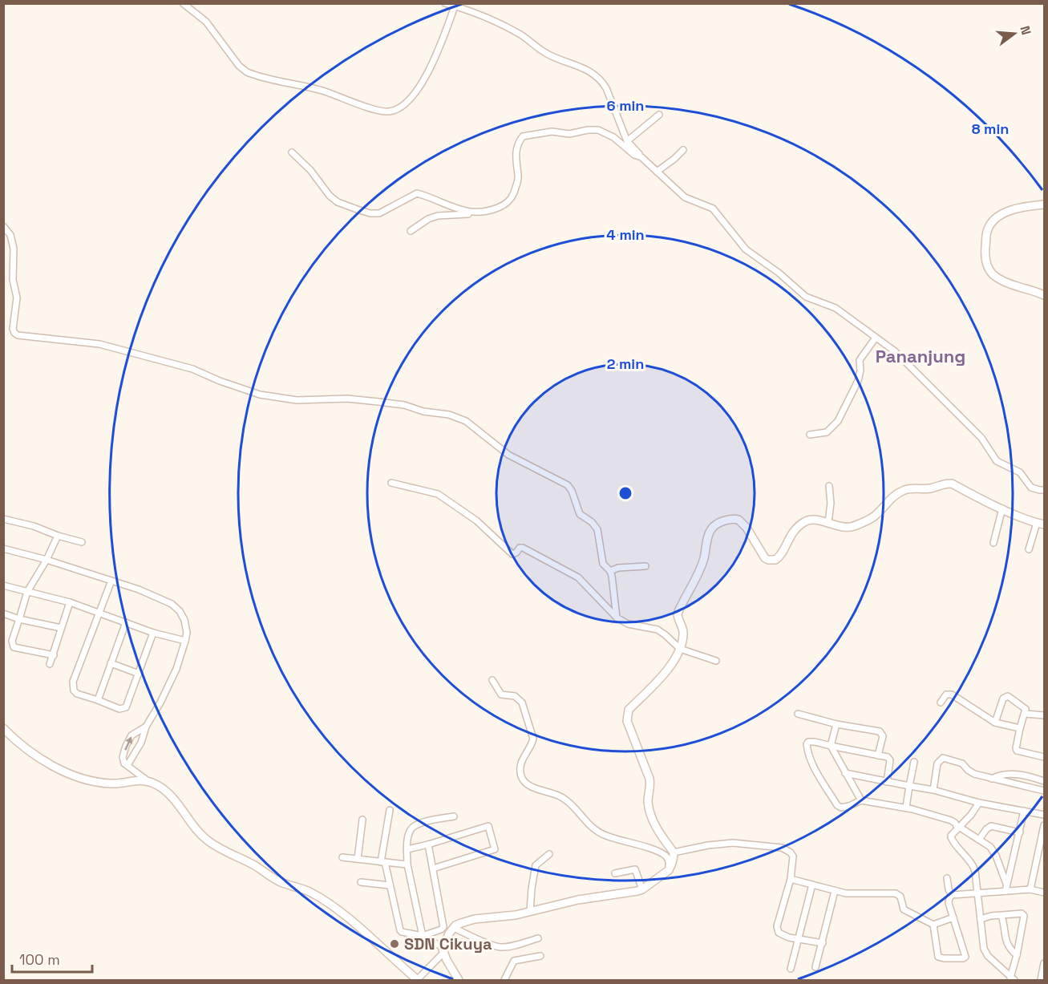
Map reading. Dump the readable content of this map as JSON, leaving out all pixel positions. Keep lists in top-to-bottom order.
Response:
{
  "districts": ["Pananjung"],
  "places": ["SDN Cikuya"],
  "scale_bar": "100 m",
  "north": "right",
  "rings": [
    "6 min",
    "8 min",
    "4 min",
    "2 min"
  ]
}
